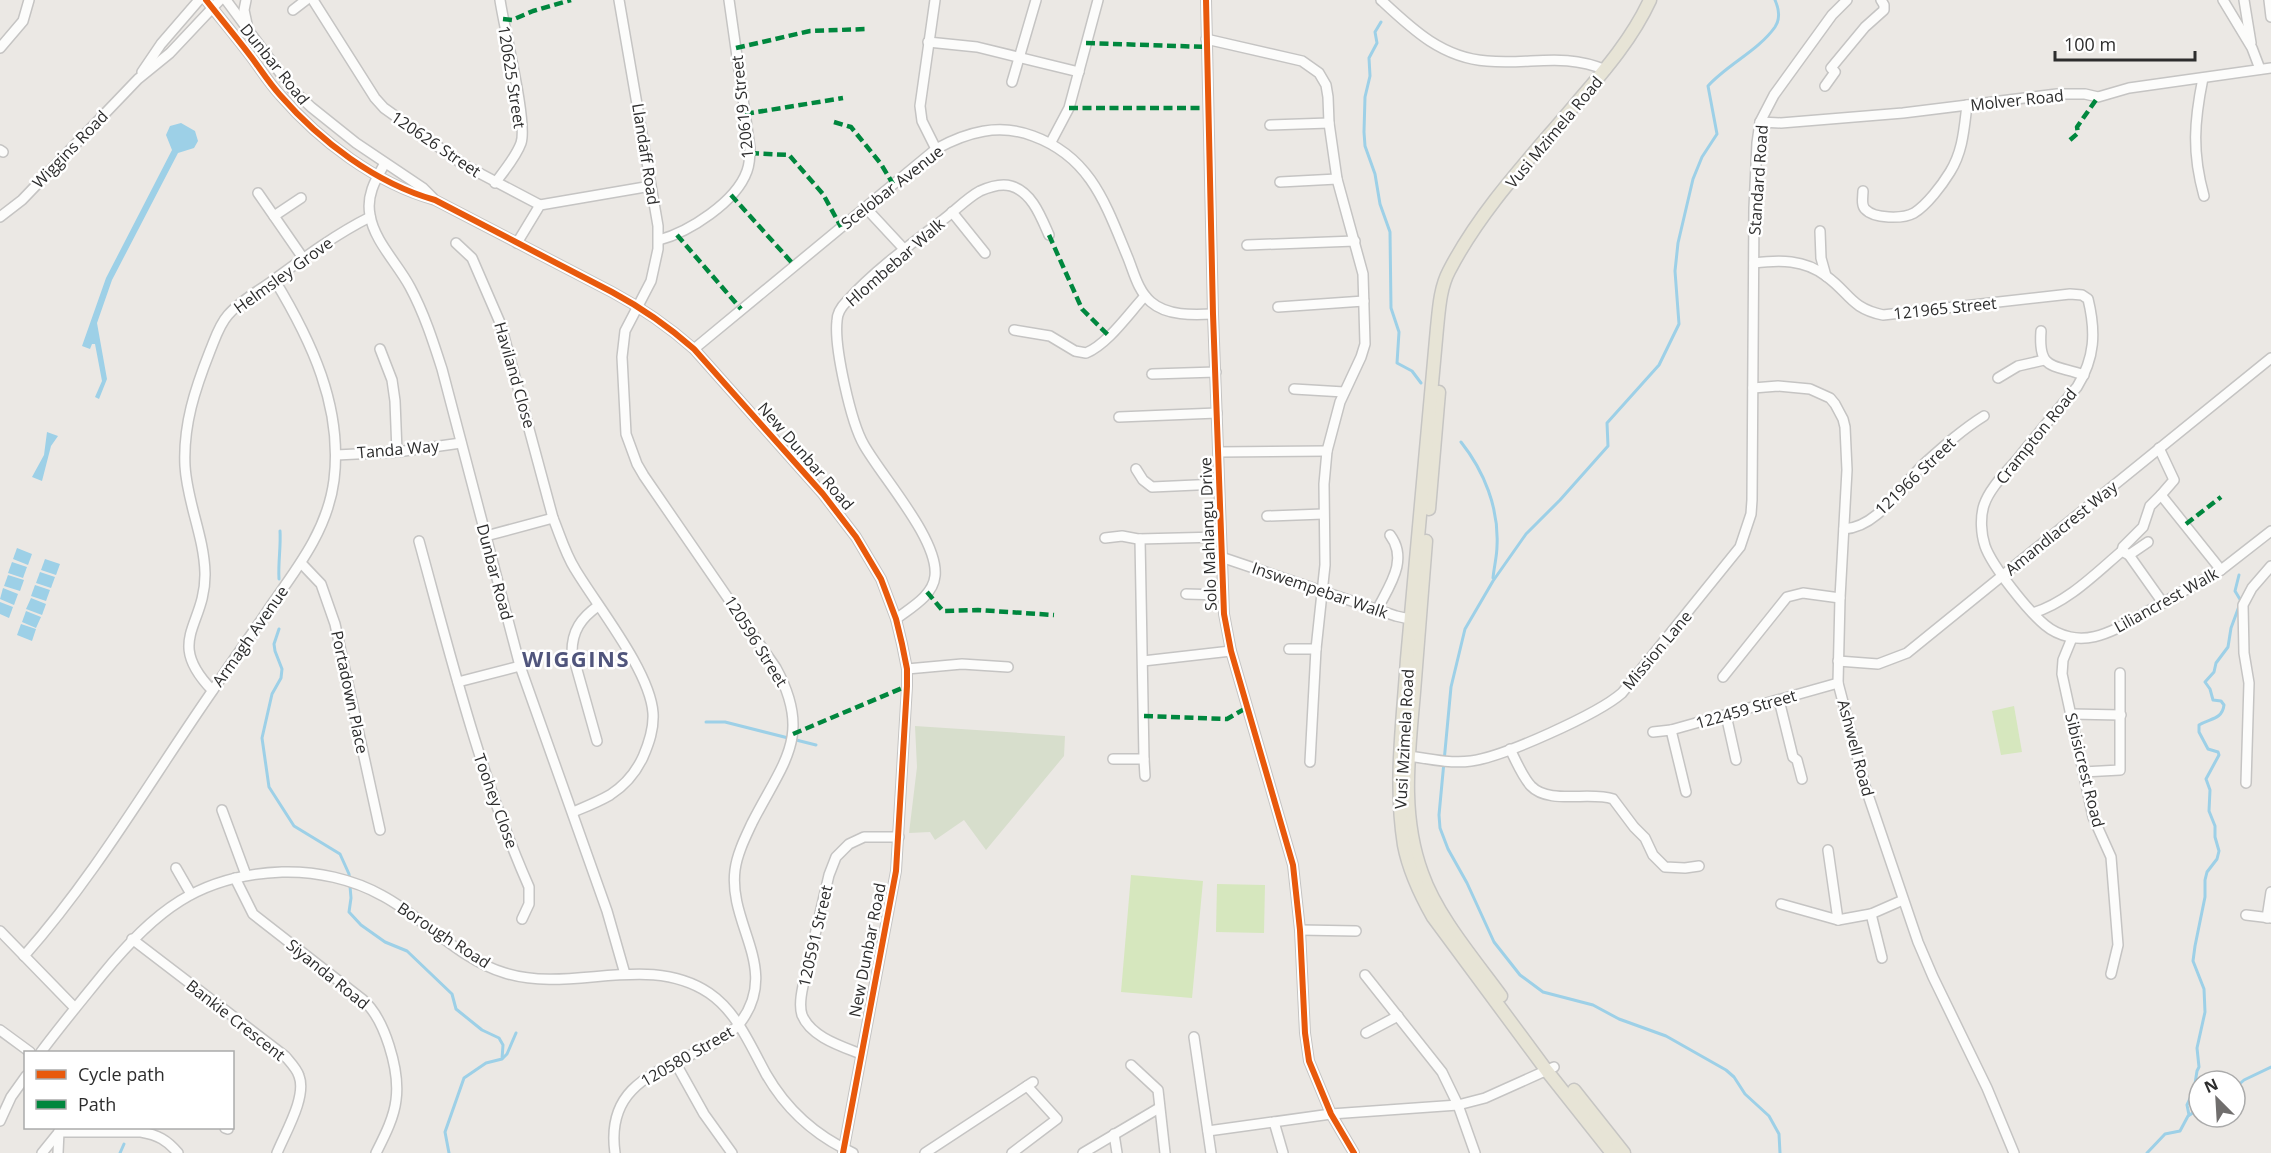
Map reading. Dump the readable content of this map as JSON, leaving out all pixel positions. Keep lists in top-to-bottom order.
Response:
{
  "streets": {
    "main road": ["Vusi Mzimela Road"],
    "street": [
      "Dunbar Road",
      "120625 Street",
      "Molver Road",
      "120619 Street",
      "120626 Street",
      "Wiggins Road",
      "Llandaff Road",
      "Standard Road",
      "Scelobar Avenue",
      "Hlombebar Walk",
      "Helmsley Grove",
      "121965 Street",
      "Haviland Close",
      "Crampton Road",
      "Tanda Way",
      "New Dunbar Road",
      "121966 Street",
      "Amandlacrest Way",
      "Solo Mahlangu Drive",
      "Inswempebar Walk",
      "Liliancrest Walk",
      "Armagh Avenue",
      "120596 Street",
      "Mission Lane",
      "Portadown Place",
      "122459 Street",
      "Ashwell Road",
      "Sibisicrest Road",
      "Toohey Close",
      "Borough Road",
      "120591 Street",
      "Siyanda Road",
      "Bankie Crescent",
      "120580 Street"
    ]
  },
  "crossings": [
    ["Dunbar Road", "Wiggins Road"],
    ["Dunbar Road", "Helmsley Grove"],
    ["Dunbar Road", "Haviland Close"],
    ["Dunbar Road", "Tanda Way"],
    ["Dunbar Road", "New Dunbar Road"],
    ["Dunbar Road", "Borough Road"],
    ["120625 Street", "120626 Street"],
    ["Molver Road", "Standard Road"],
    ["120619 Street", "Llandaff Road"],
    ["Vusi Mzimela Road", "Inswempebar Walk"],
    ["Vusi Mzimela Road", "Mission Lane"],
    ["Llandaff Road", "New Dunbar Road"],
    ["Llandaff Road", "120596 Street"],
    ["Standard Road", "121965 Street"],
    ["Standard Road", "Mission Lane"],
    ["Standard Road", "Ashwell Road"],
    ["Scelobar Avenue", "New Dunbar Road"],
    ["Hlombebar Walk", "New Dunbar Road"],
    ["Helmsley Grove", "Armagh Avenue"],
    ["121965 Street", "Crampton Road"],
    ["Crampton Road", "Amandlacrest Way"],
    ["Tanda Way", "Armagh Avenue"],
    ["New Dunbar Road", "120596 Street"],
    ["New Dunbar Road", "Borough Road"],
    ["New Dunbar Road", "120591 Street"],
    ["121966 Street", "Ashwell Road"],
    ["Amandlacrest Way", "Ashwell Road"],
    ["Solo Mahlangu Drive", "Inswempebar Walk"],
    ["Liliancrest Walk", "Sibisicrest Road"],
    ["Armagh Avenue", "Portadown Place"],
    ["120596 Street", "Borough Road"],
    ["120596 Street", "120580 Street"],
    ["Mission Lane", "Ashwell Road"],
    ["122459 Street", "Ashwell Road"],
    ["Borough Road", "Siyanda Road"],
    ["Borough Road", "Bankie Crescent"],
    ["Borough Road", "120580 Street"]
  ],
  "districts": ["WIGGINS"],
  "legend": ["Cycle path", "Path"],
  "scale_bar": "100 m",
  "north": "top left"
}
